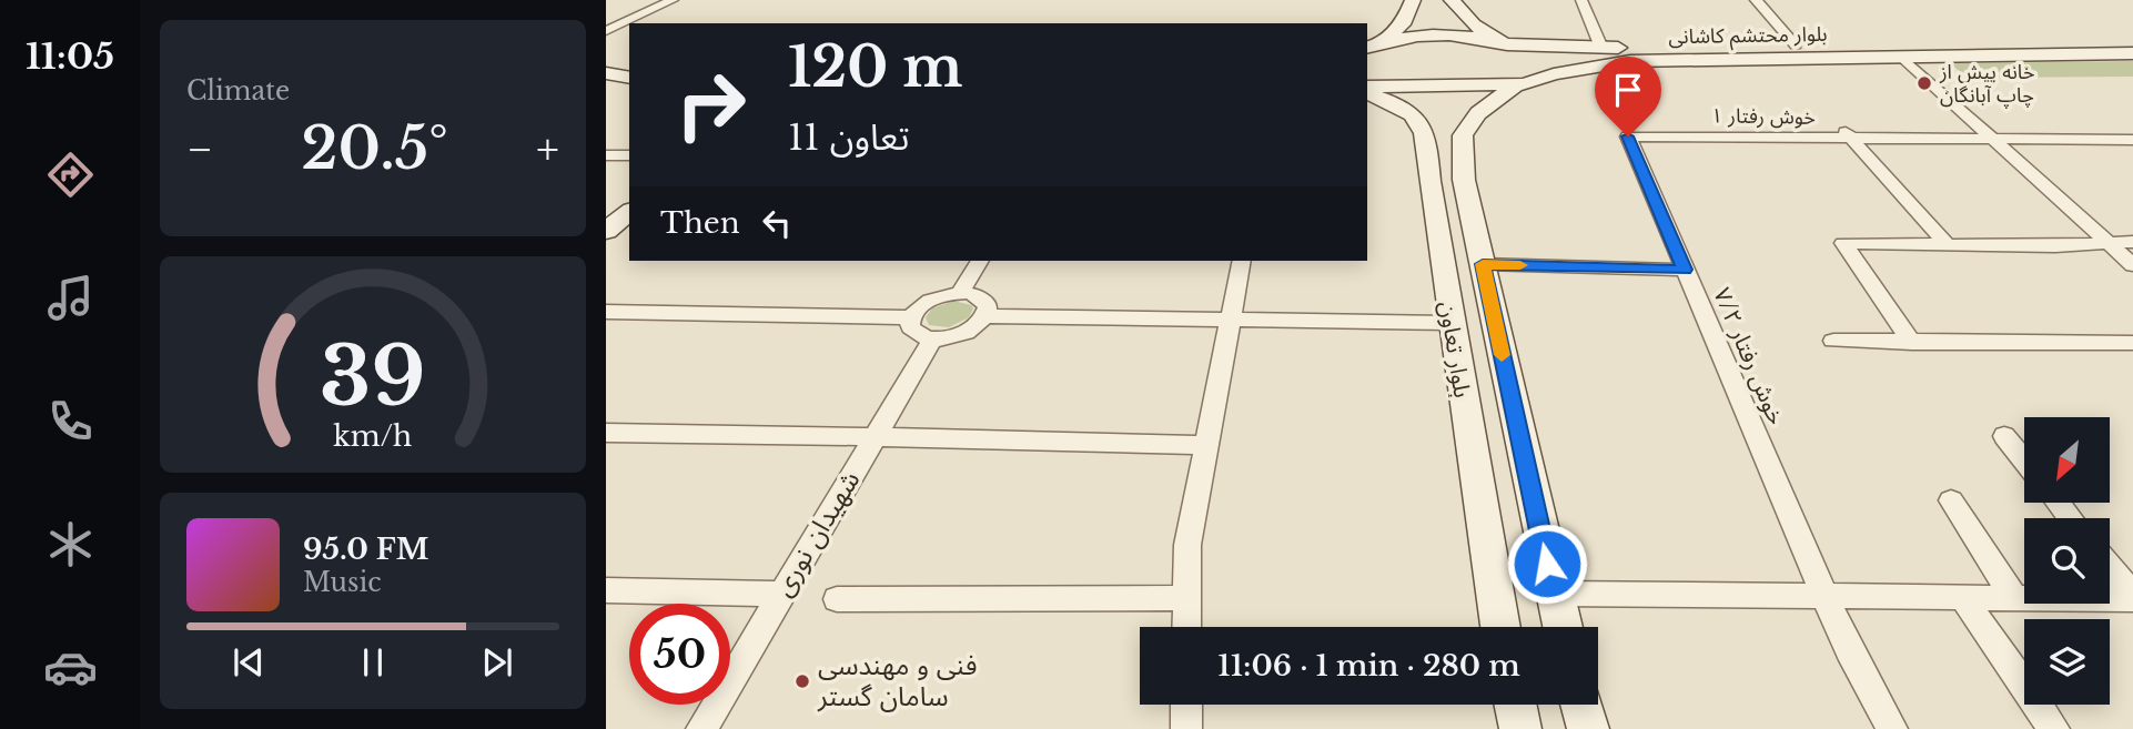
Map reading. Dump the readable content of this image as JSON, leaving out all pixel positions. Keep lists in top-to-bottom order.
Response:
{
  "streets": {
    "main road": ["بلوار محتشم کاشانی", "بلوار تعاون"],
    "street": ["خوش رفتار ۱", "خوش رفتار ۷/۲", "شهیدان نوری"]
  },
  "crossings": [
    ["بلوار محتشم کاشانی", "بلوار تعاون"],
    ["خوش رفتار ۱", "خوش رفتار ۷/۲"]
  ],
  "places": ["خانه پیش از چاپ آبانگان", "فنی و مهندسی سامان گستر"],
  "north": "bottom left",
  "page": {
    "tabs": "11:05",
    "tile": "Climate",
    "turn": ["120 m", "تعاون 11"],
    "heat": ["−", "20.5°", "+"],
    "then": "Then",
    "song": ["95.0 FM", "Music"],
    "limit": "50",
    "trip": "11:06 · 1 min · 280 m",
    "gauge": ["39", "km/h"]
  }
}
